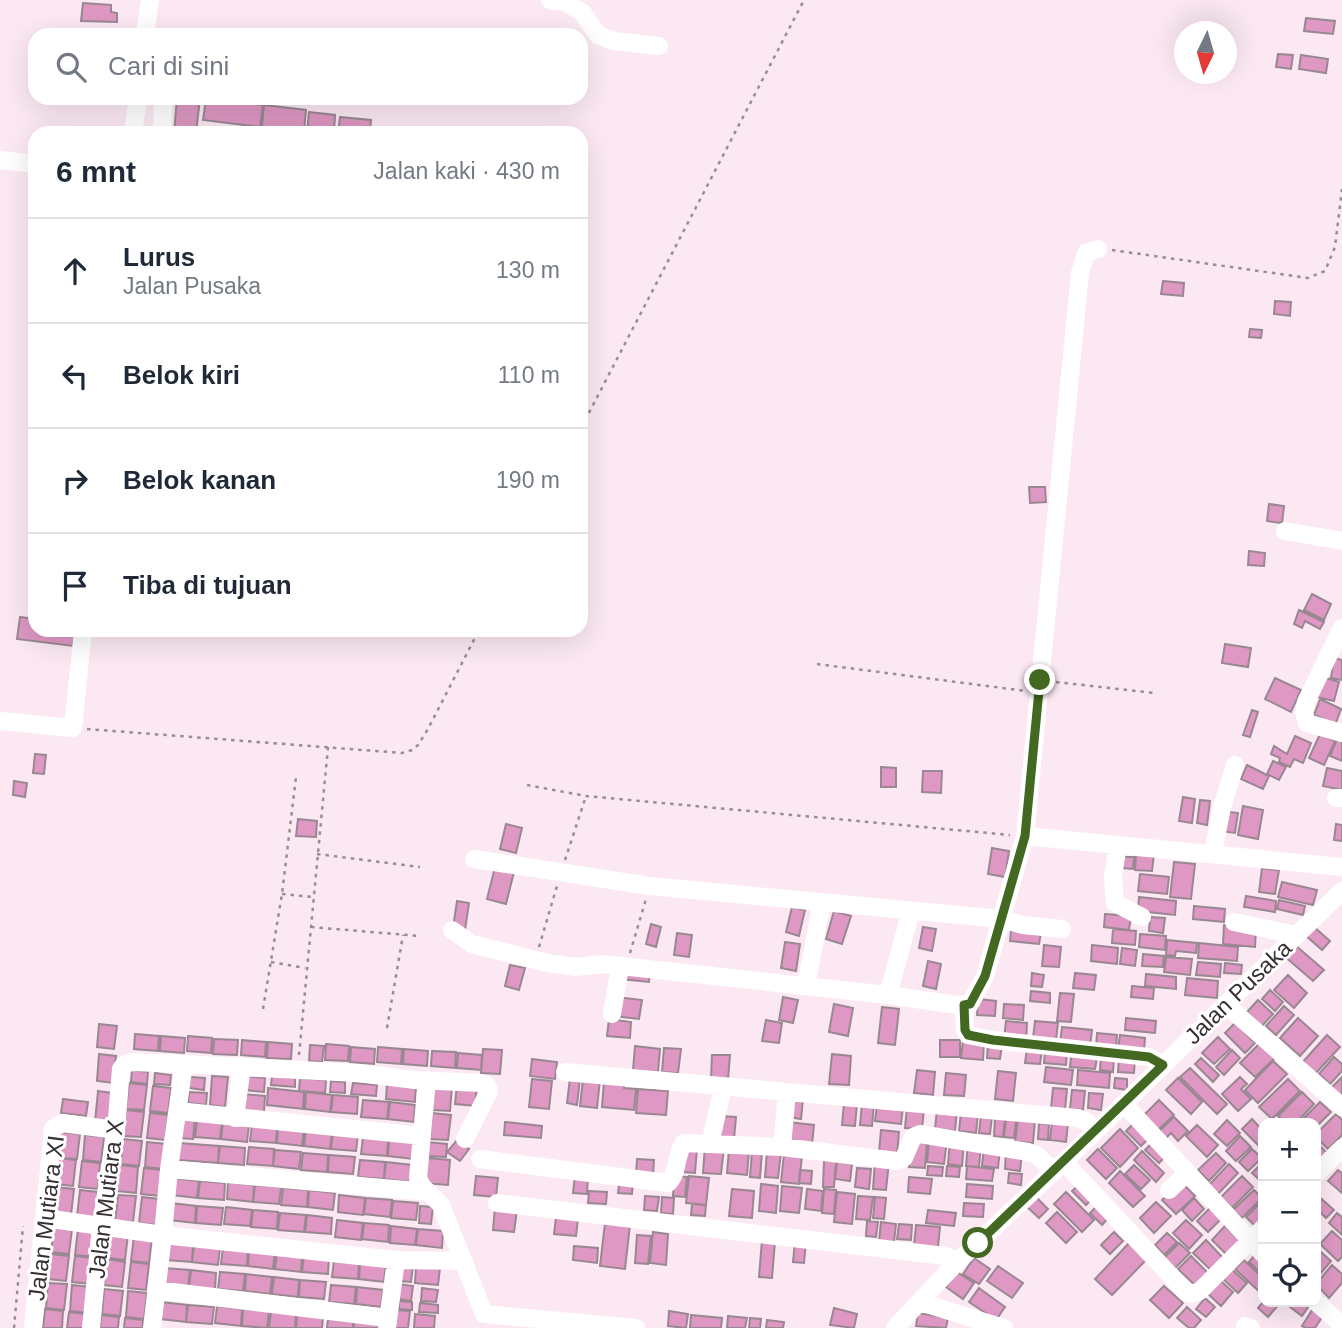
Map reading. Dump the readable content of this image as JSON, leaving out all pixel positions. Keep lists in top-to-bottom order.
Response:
{
  "streets": {
    "street": ["Jalan Pusaka", "Jalan Mutiara X", "Jalan Mutiara XI"]
  },
  "crossings": [
    ["Jalan Mutiara X", "Jalan Mutiara XI"]
  ],
  "north": "bottom",
  "page": {
    "search": "Cari di sini",
    "heading": ["6 mnt", "Jalan kaki · 430 m"],
    "list": [
      ["Lurus", "Jalan Pusaka", "130 m"],
      ["Belok kiri", "110 m"],
      ["Belok kanan", "190 m"],
      "Tiba di tujuan"
    ],
    "map_buttons": ["+", "−"]
  }
}
